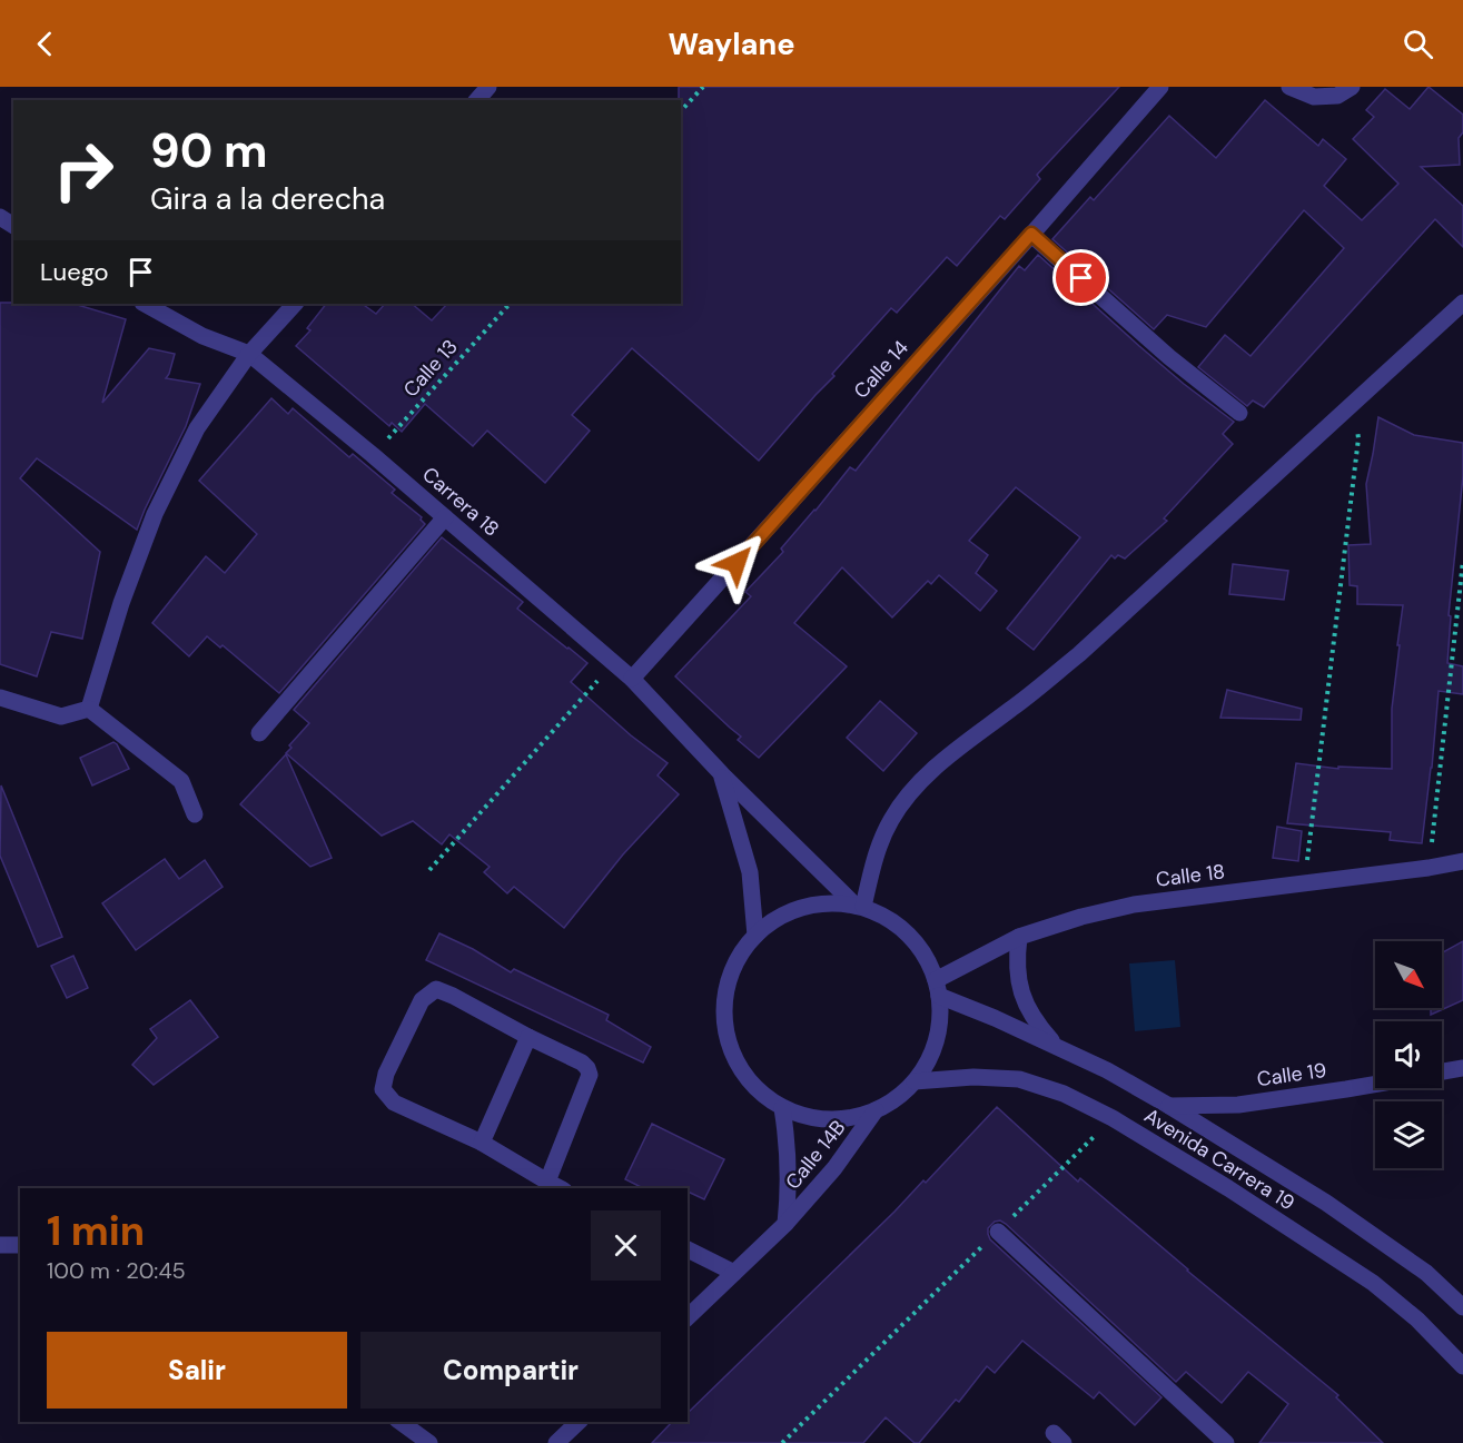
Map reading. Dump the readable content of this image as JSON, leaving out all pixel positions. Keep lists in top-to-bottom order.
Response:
{
  "streets": {
    "street": [
      "Calle 14",
      "Carrera 18",
      "Calle 18",
      "Calle 19",
      "Calle 14B",
      "Avenida Carrera 19"
    ],
    "path": ["Calle 13"]
  },
  "crossings": [
    ["Calle 13", "Carrera 18"],
    ["Calle 14", "Carrera 18"],
    ["Carrera 18", "Calle 18"],
    ["Carrera 18", "Calle 14B"],
    ["Carrera 18", "Avenida Carrera 19"],
    ["Calle 18", "Calle 14B"],
    ["Calle 18", "Avenida Carrera 19"],
    ["Calle 19", "Avenida Carrera 19"],
    ["Calle 14B", "Avenida Carrera 19"]
  ],
  "north": "bottom right",
  "page": {
    "header": "Waylane",
    "turn": ["90 m", "Gira a la derecha"],
    "then": "Luego",
    "heading": ["1 min", "100 m · 20:45"],
    "buttons": ["Salir", "Compartir"]
  }
}
